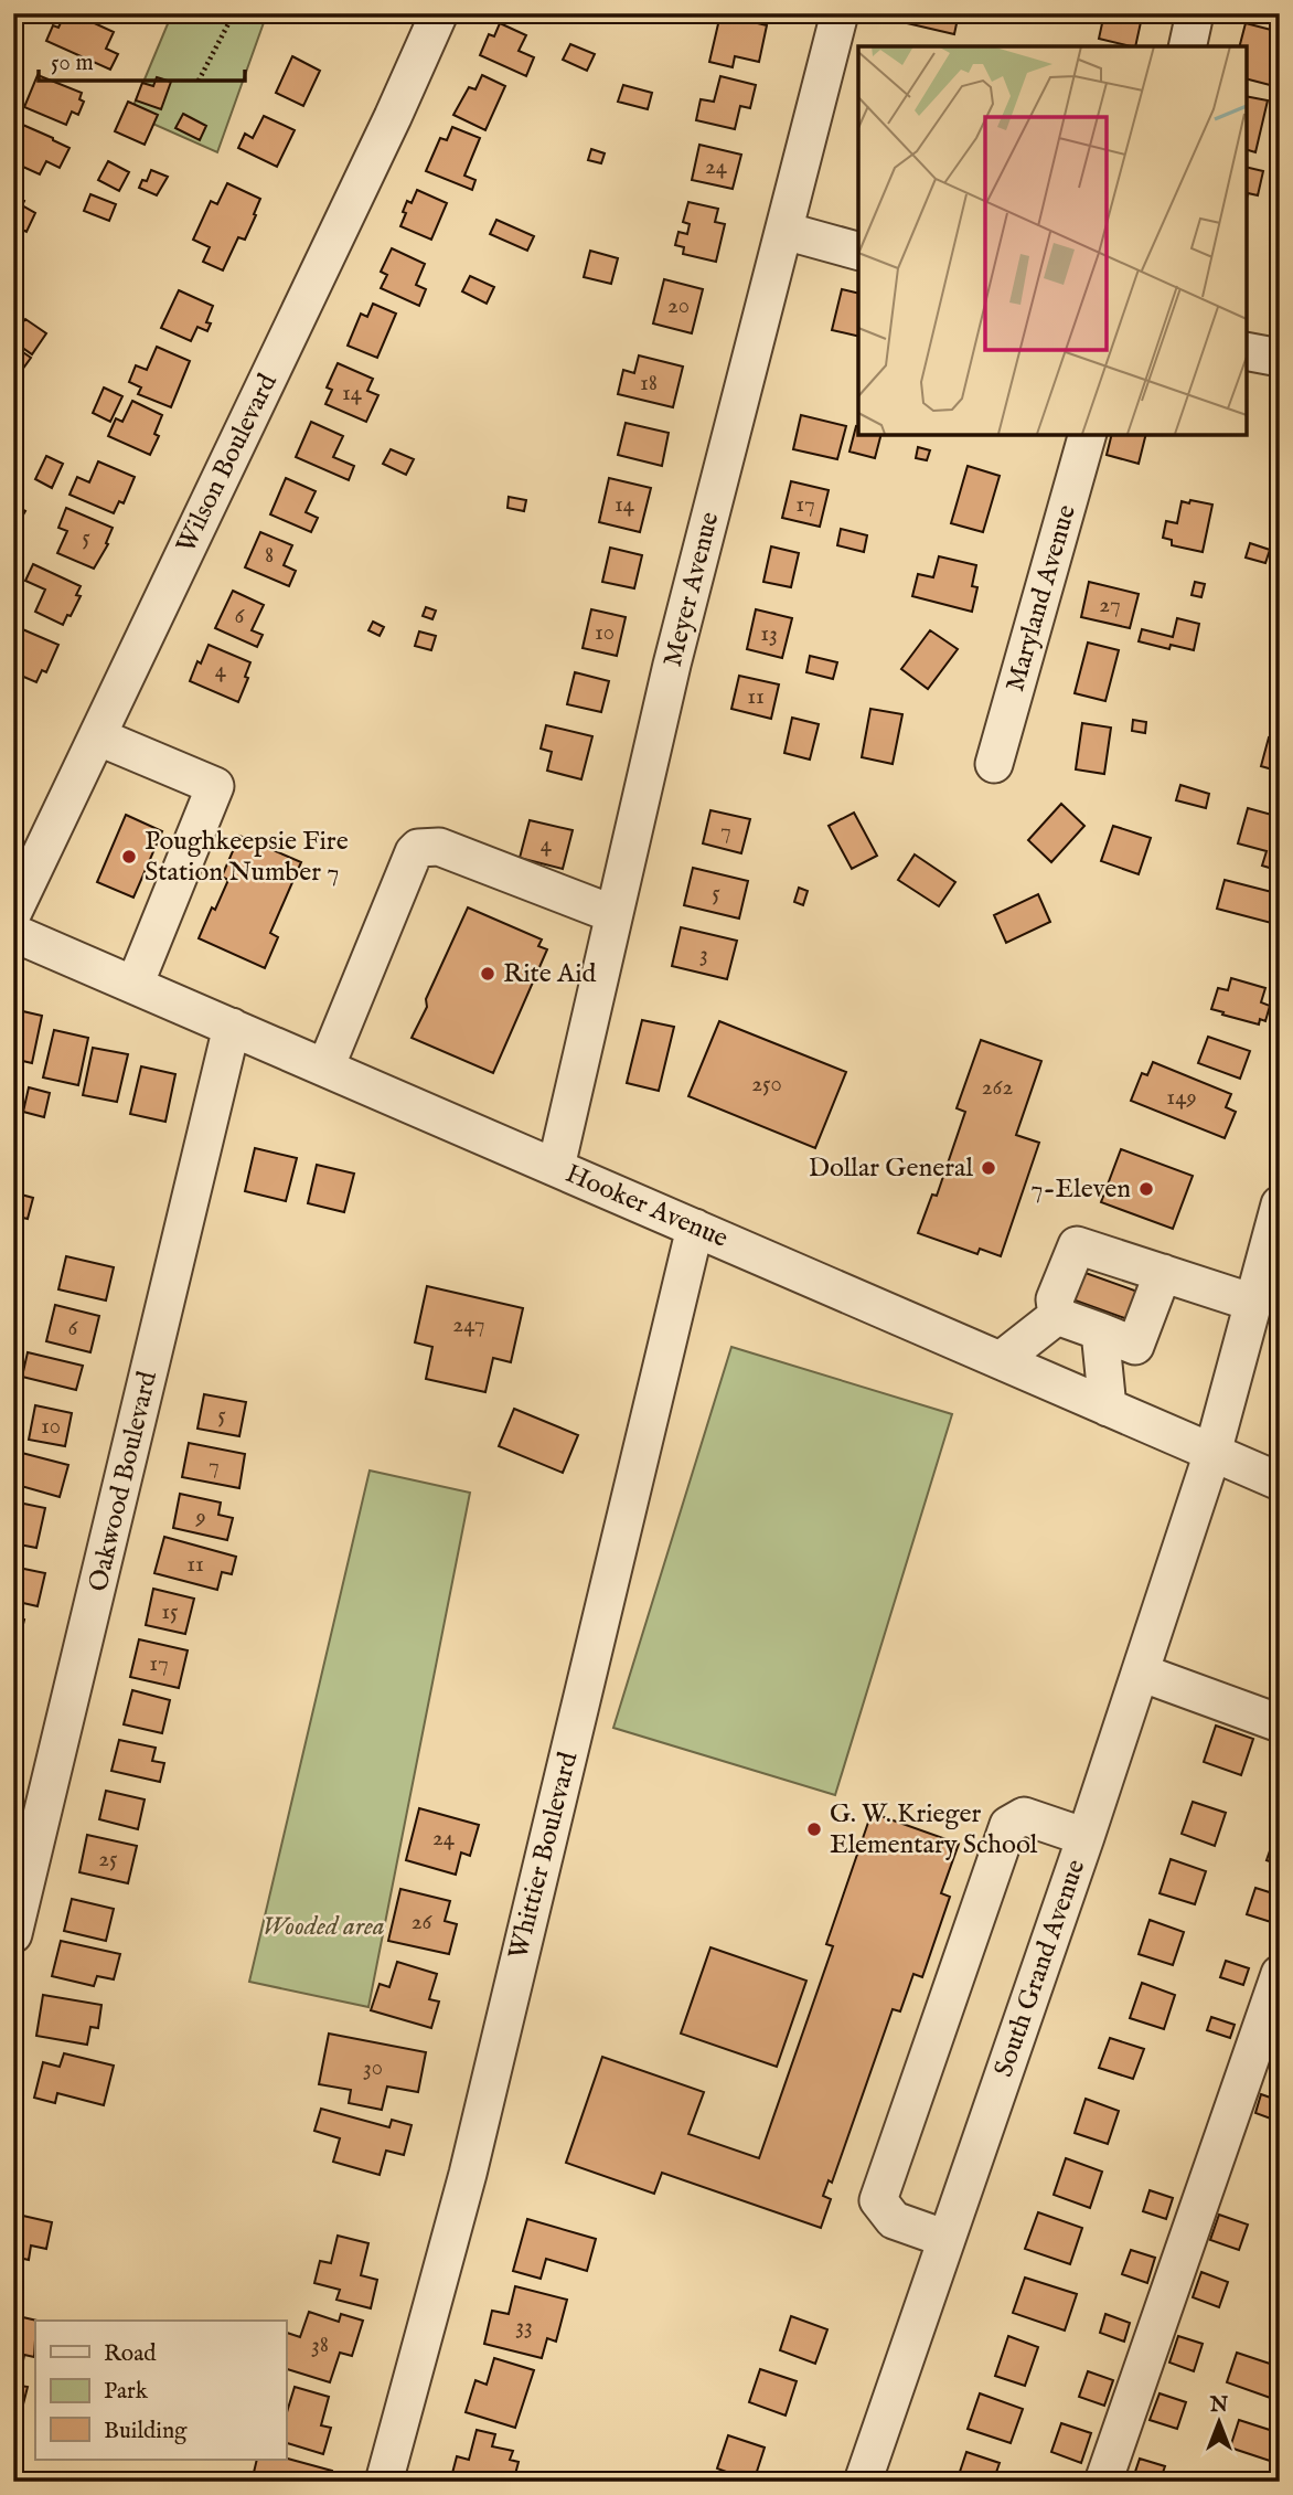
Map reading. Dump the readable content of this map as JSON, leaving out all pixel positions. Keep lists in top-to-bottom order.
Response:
{
  "streets": {
    "street": [
      "Wilson Boulevard",
      "Meyer Avenue",
      "Maryland Avenue",
      "Hooker Avenue",
      "Oakwood Boulevard",
      "Whittier Boulevard",
      "South Grand Avenue"
    ]
  },
  "crossings": [
    ["Meyer Avenue", "Hooker Avenue"],
    ["Hooker Avenue", "Oakwood Boulevard"],
    ["Hooker Avenue", "Whittier Boulevard"],
    ["Hooker Avenue", "South Grand Avenue"]
  ],
  "parks": ["Wooded area"],
  "places": [
    "Poughkeepsie Fire Station Number 7",
    "Rite Aid",
    "Dollar General",
    "7-Eleven",
    "G. W. Krieger Elementary School"
  ],
  "house_numbers": [
    "24",
    "20",
    "18",
    "14",
    "14",
    "17",
    "5",
    "8",
    "27",
    "6",
    "10",
    "13",
    "4",
    "11",
    "7",
    "4",
    "5",
    "3",
    "250",
    "262",
    "149",
    "247",
    "6",
    "5",
    "10",
    "7",
    "9",
    "11",
    "15",
    "17",
    "24",
    "25",
    "26",
    "30",
    "33",
    "38"
  ],
  "legend": ["Road", "Park", "Building"],
  "scale_bar": "50 m",
  "north": "top"
}
